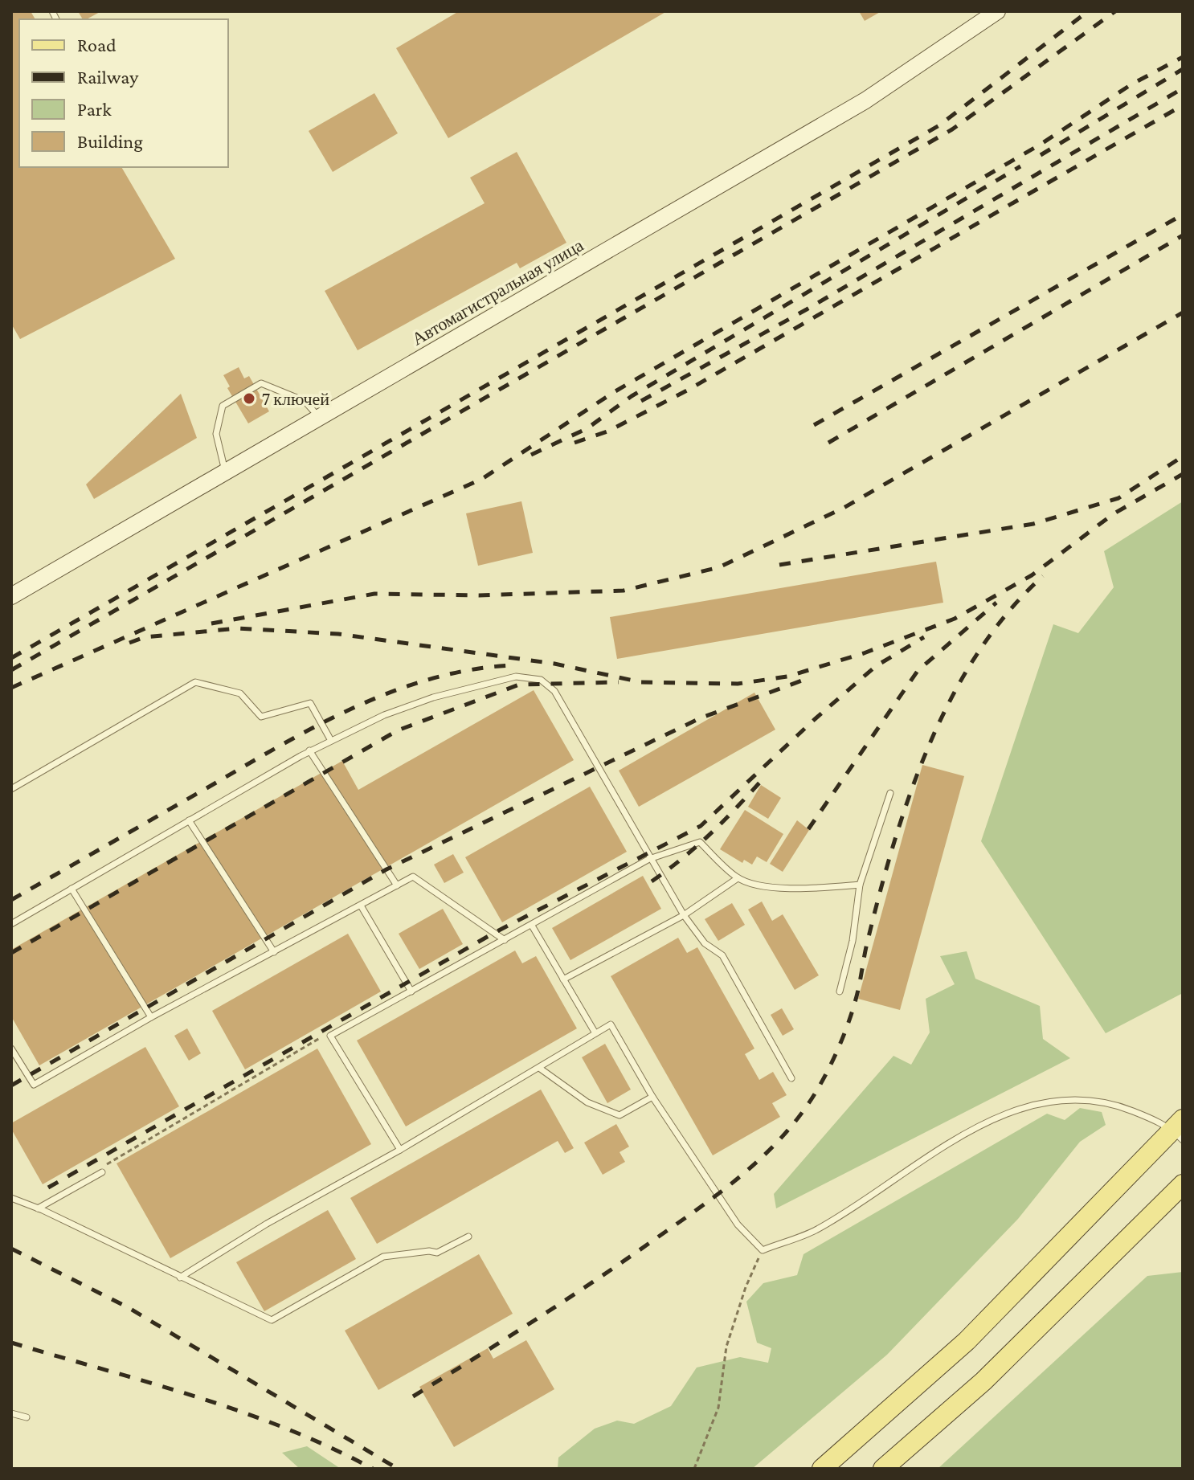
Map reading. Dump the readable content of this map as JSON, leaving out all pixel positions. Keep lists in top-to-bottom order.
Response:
{
  "streets": {
    "main road": ["Автомагистральная улица"]
  },
  "places": ["7 ключей"],
  "legend": [
    "Road",
    "Railway",
    "Park",
    "Building"
  ]
}
